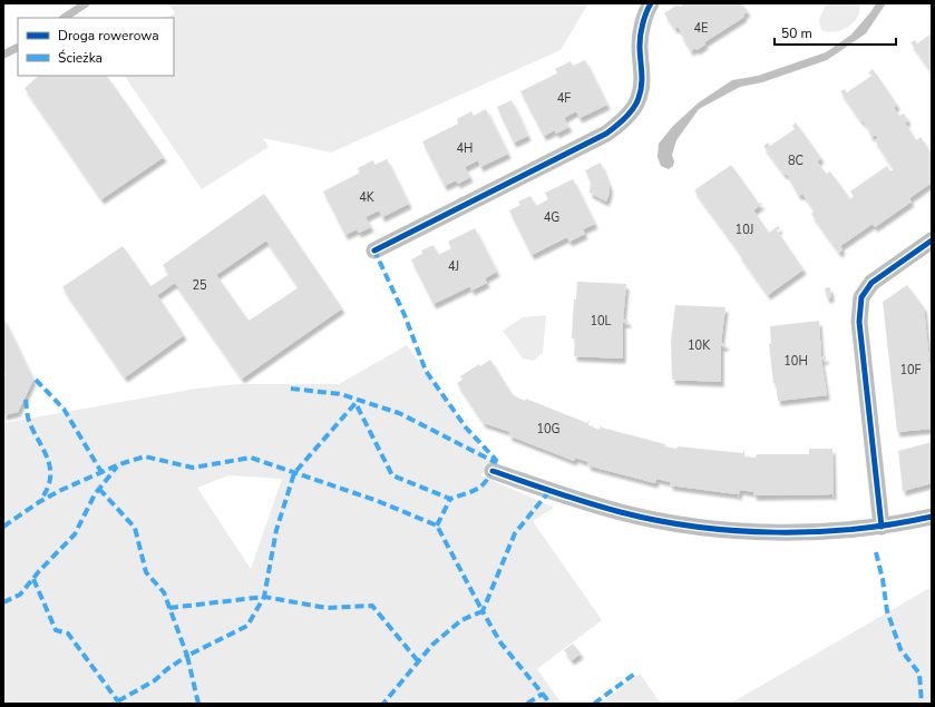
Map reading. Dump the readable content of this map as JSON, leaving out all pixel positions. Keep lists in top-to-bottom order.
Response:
{
  "house_numbers": [
    "4E",
    "4F",
    "4H",
    "8C",
    "4K",
    "4G",
    "10J",
    "4J",
    "25",
    "10L",
    "10K",
    "10H",
    "10F",
    "10G"
  ],
  "legend": ["Droga rowerowa", "Ścieżka"],
  "scale_bar": "50 m"
}
